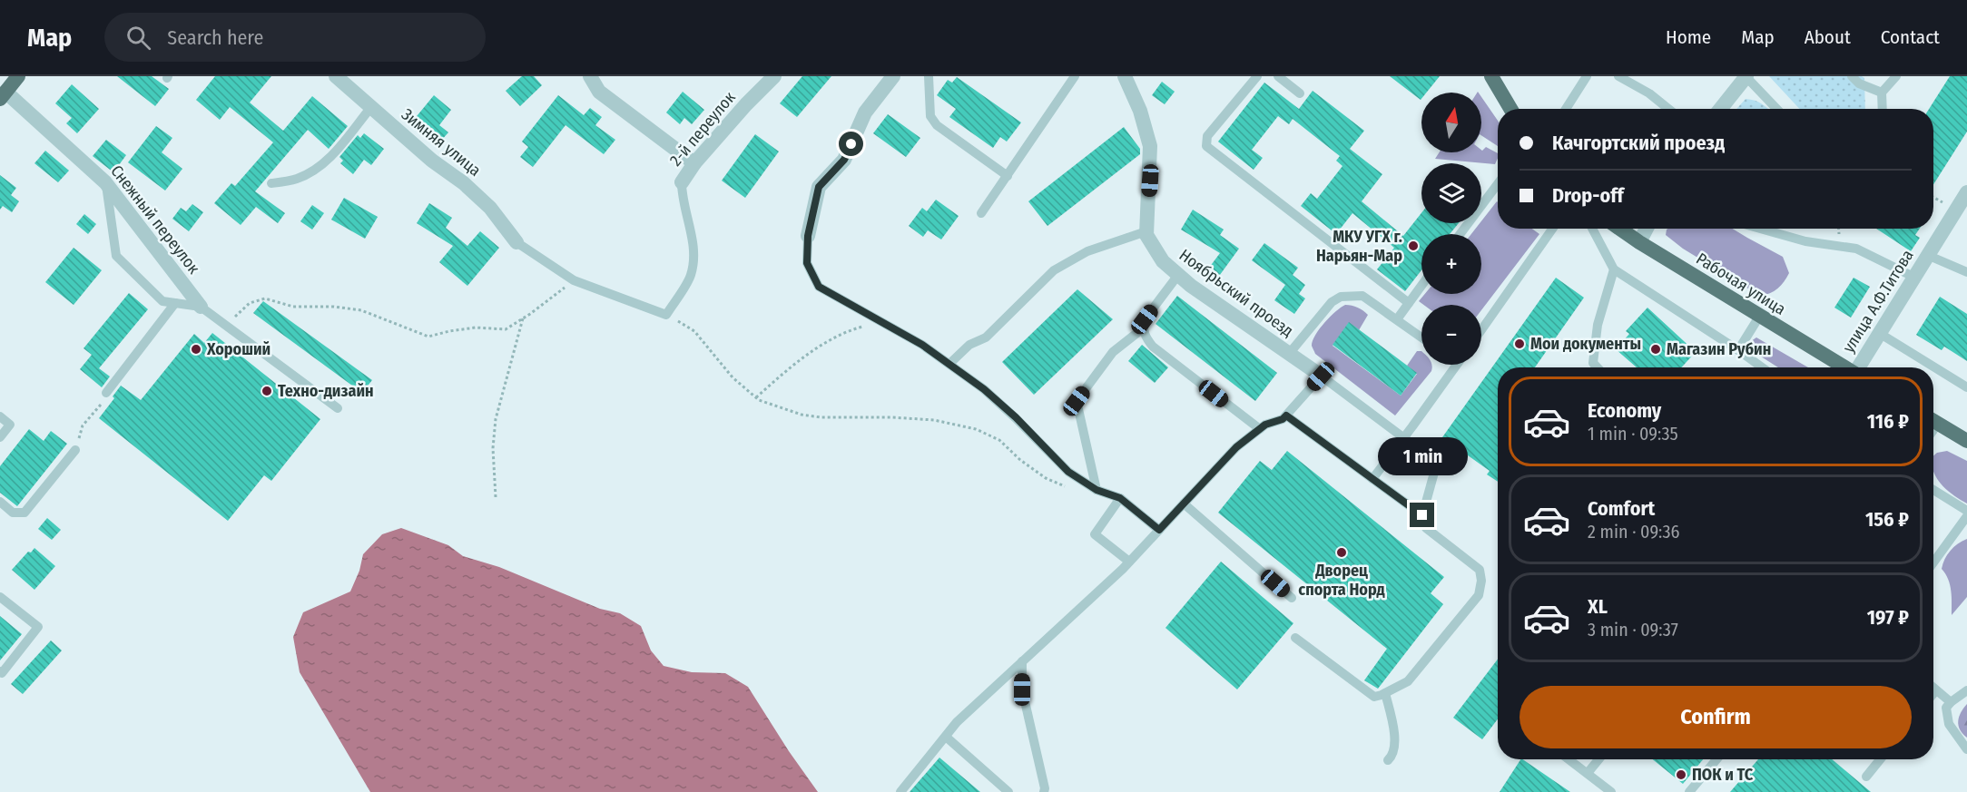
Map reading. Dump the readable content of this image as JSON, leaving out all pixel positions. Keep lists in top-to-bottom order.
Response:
{
  "streets": {
    "main road": ["Рабочая улица"],
    "street": [
      "2-й переулок",
      "Зимняя улица",
      "Снежный переулок",
      "Ноябрьский проезд",
      "улица А.Ф.Титова"
    ]
  },
  "places": [
    "МКУ УГХ г. Нарьян-Мар",
    "Мои документы",
    "Хороший",
    "Магазин Рубин",
    "Техно-дизайн",
    "Дворец спорта Норд",
    "ПОК и ТС"
  ],
  "north": "top",
  "page": {
    "header": "Map",
    "search": "Search here",
    "nav": [
      "Home",
      "Map",
      "About",
      "Contact"
    ],
    "map_buttons": ["+", "−"],
    "banner": ["Качгортский проезд", "Drop-off"],
    "list": [
      {
        "name": "Economy",
        "note": "1 min · 09:35",
        "value": "116 ₽"
      },
      {
        "name": "Comfort",
        "note": "2 min · 09:36",
        "value": "156 ₽"
      },
      {
        "name": "XL",
        "note": "3 min · 09:37",
        "value": "197 ₽"
      }
    ],
    "bubble": "1 min",
    "buttons": "Confirm"
  }
}
